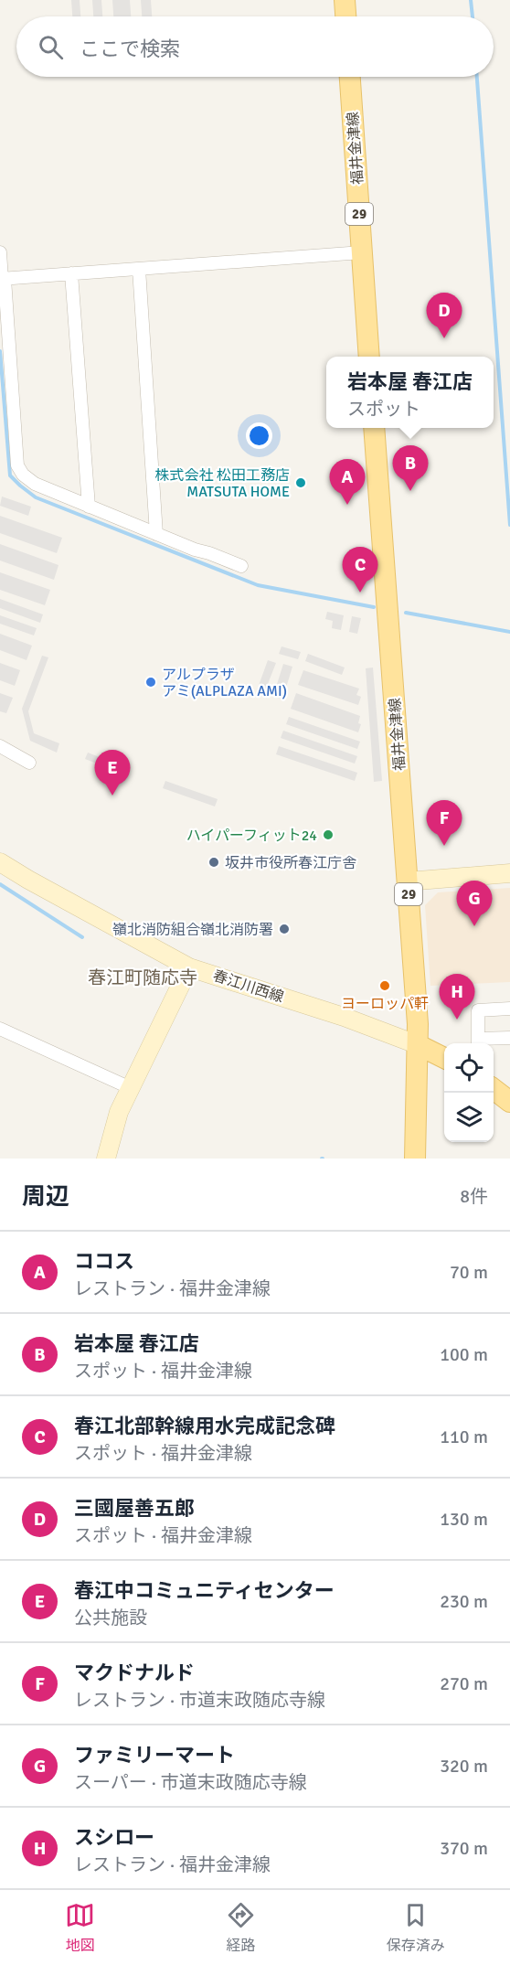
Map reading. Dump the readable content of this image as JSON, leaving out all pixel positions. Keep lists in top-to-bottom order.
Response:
{
  "streets": {
    "main road": ["福井金津線", "29", "春江川西線"]
  },
  "crossings": [
    ["福井金津線", "春江川西線"]
  ],
  "districts": ["春江町随応寺"],
  "places": [
    "株式会社 松田工務店 MATSUTA HOME",
    "アルプラザ アミ(ALPLAZA AMI)",
    "ハイパーフィット24",
    "坂井市役所春江庁舎",
    "嶺北消防組合嶺北消防署",
    "ヨーロッパ軒"
  ],
  "page": {
    "search": "ここで検索",
    "pins": [
      "D",
      "B",
      "A",
      "C",
      "E",
      "F",
      "G",
      "H"
    ],
    "popup": ["岩本屋 春江店", "スポット"],
    "heading": ["周辺", "8件"],
    "list": [
      {
        "mark": "A",
        "name": "ココス",
        "note": "レストラン · 福井金津線",
        "value": "70 m"
      },
      {
        "mark": "B",
        "name": "岩本屋 春江店",
        "note": "スポット · 福井金津線",
        "value": "100 m"
      },
      {
        "mark": "C",
        "name": "春江北部幹線用水完成記念碑",
        "note": "スポット · 福井金津線",
        "value": "110 m"
      },
      {
        "mark": "D",
        "name": "三國屋善五郎",
        "note": "スポット · 福井金津線",
        "value": "130 m"
      },
      {
        "mark": "E",
        "name": "春江中コミュニティセンター",
        "note": "公共施設",
        "value": "230 m"
      },
      {
        "mark": "F",
        "name": "マクドナルド",
        "note": "レストラン · 市道末政随応寺線",
        "value": "270 m"
      },
      {
        "mark": "G",
        "name": "ファミリーマート",
        "note": "スーパー · 市道末政随応寺線",
        "value": "320 m"
      },
      {
        "mark": "H",
        "name": "スシロー",
        "note": "レストラン · 福井金津線",
        "value": "370 m"
      }
    ],
    "nav": ["地図", "経路", "保存済み"]
  }
}
